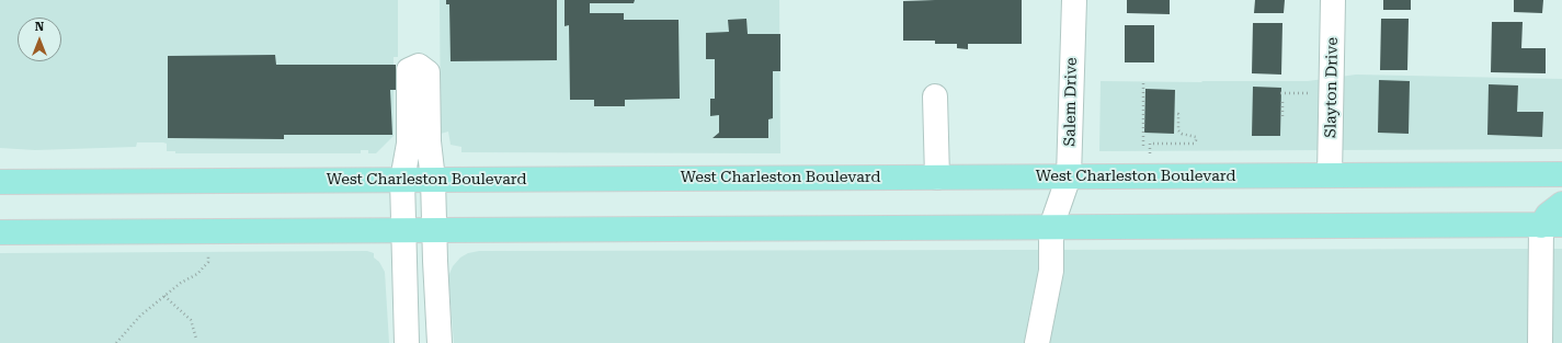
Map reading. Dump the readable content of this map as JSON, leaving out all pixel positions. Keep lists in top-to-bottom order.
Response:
{
  "streets": {
    "main road": ["West Charleston Boulevard"],
    "street": ["Slayton Drive", "Salem Drive"]
  },
  "crossings": [
    ["Slayton Drive", "West Charleston Boulevard"],
    ["Salem Drive", "West Charleston Boulevard"]
  ],
  "north": "top"
}
